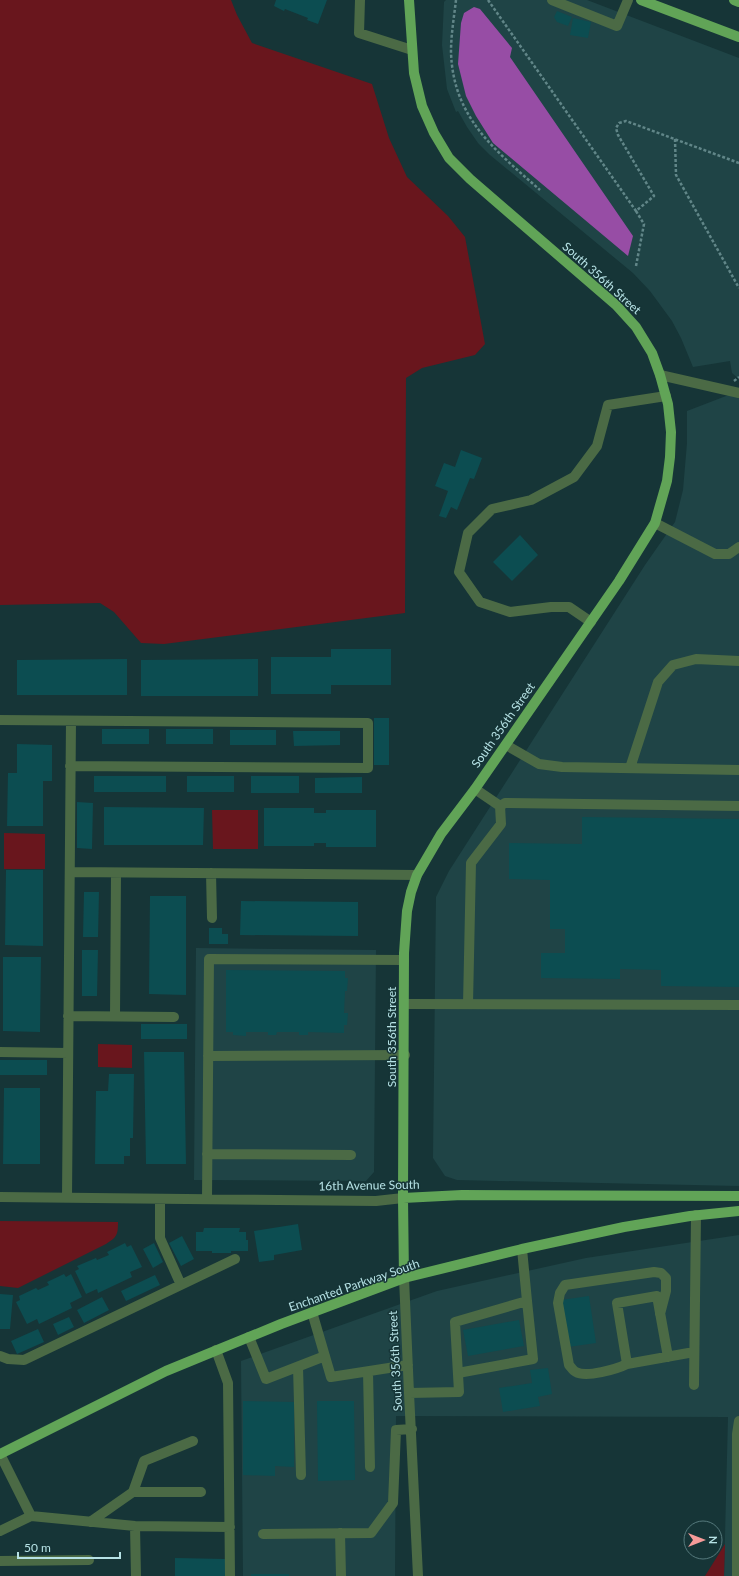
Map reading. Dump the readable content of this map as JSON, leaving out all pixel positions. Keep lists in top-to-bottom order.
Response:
{
  "streets": {
    "main road": ["South 356th Street", "16th Avenue South", "Enchanted Parkway South"]
  },
  "crossings": [
    ["South 356th Street", "16th Avenue South"],
    ["South 356th Street", "Enchanted Parkway South"]
  ],
  "scale_bar": "50 m",
  "north": "right"
}
